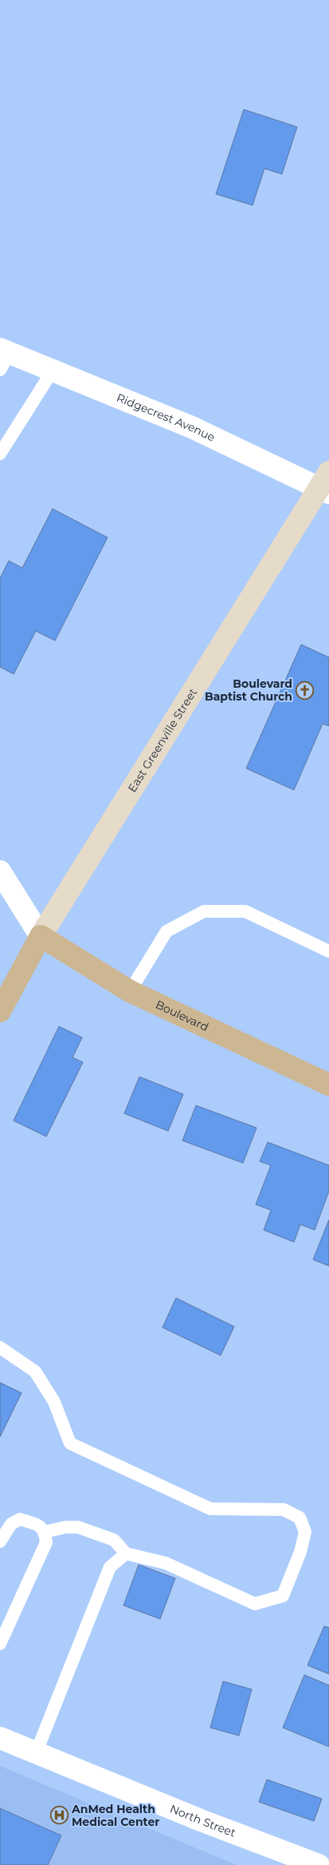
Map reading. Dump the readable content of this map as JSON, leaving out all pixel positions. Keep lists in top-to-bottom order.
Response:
{
  "streets": {
    "main road": ["East Greenville Street", "Boulevard"],
    "street": ["Ridgecrest Avenue", "North Street"]
  },
  "crossings": [
    ["Ridgecrest Avenue", "East Greenville Street"],
    ["East Greenville Street", "Boulevard"]
  ],
  "places": {
    "church": ["Boulevard Baptist Church"],
    "hospital": ["AnMed Health Medical Center"]
  }
}
